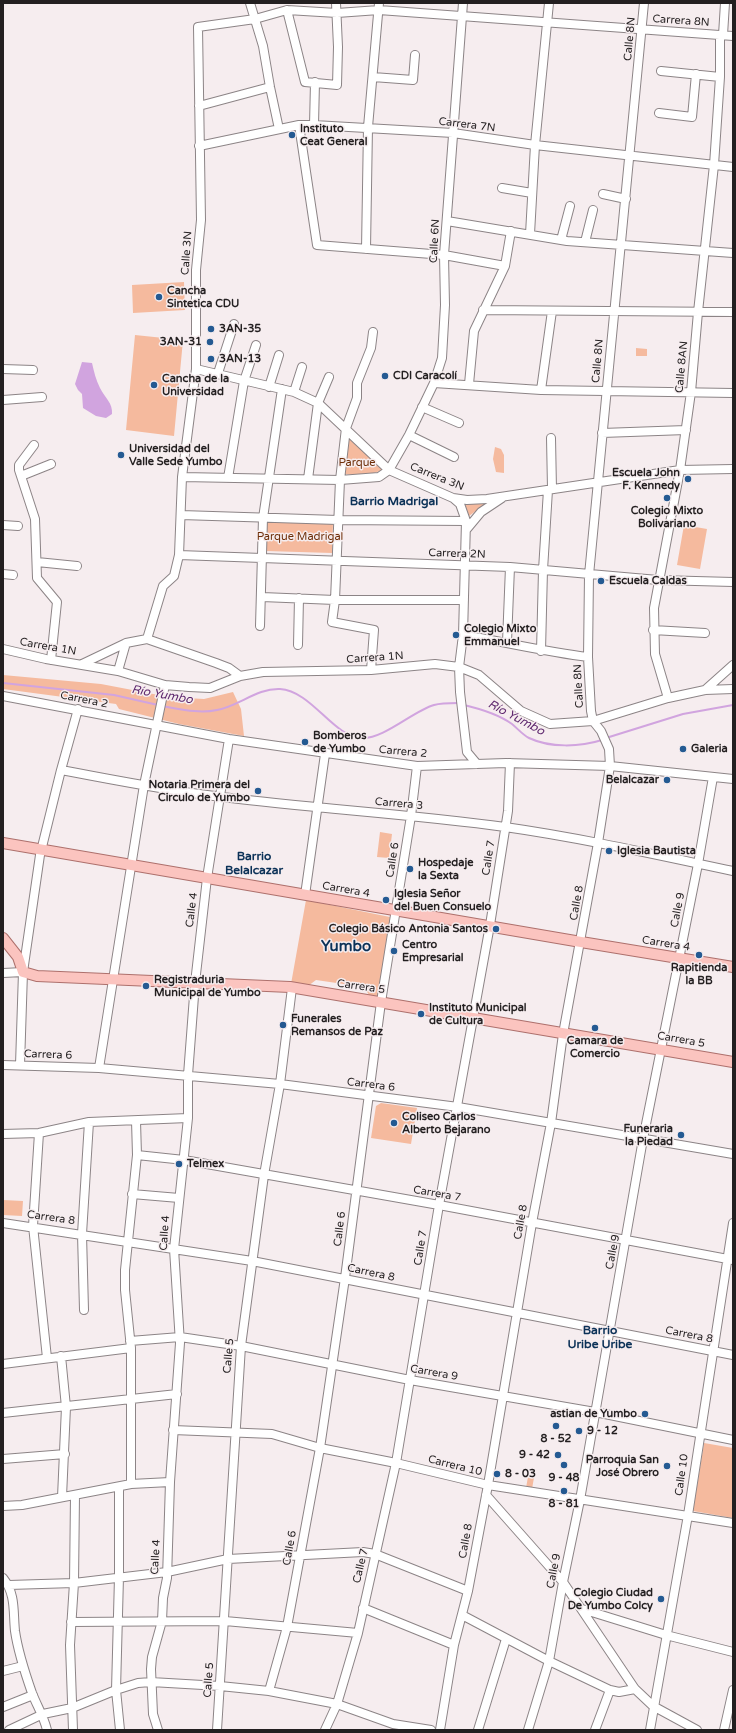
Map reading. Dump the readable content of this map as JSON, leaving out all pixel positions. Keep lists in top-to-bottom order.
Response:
{
  "streets": {
    "main road": ["Carrera 4", "Carrera 5"],
    "street": [
      "Carrera 8N",
      "Calle 8N",
      "Carrera 7N",
      "Calle 6N",
      "Calle 3N",
      "Calle 8AN",
      "Carrera 3N",
      "Carrera 2N",
      "Carrera 1N",
      "Carrera 2",
      "Carrera 3",
      "Calle 7",
      "Calle 6",
      "Calle 8",
      "Calle 4",
      "Calle 9",
      "Carrera 6",
      "Carrera 7",
      "Carrera 8",
      "Calle 5",
      "Carrera 9",
      "Carrera 10",
      "Calle 10"
    ]
  },
  "crossings": [
    ["Carrera 8N", "Calle 8N"],
    ["Carrera 8N", "Calle 6N"],
    ["Carrera 8N", "Calle 3N"],
    ["Carrera 8N", "Calle 8AN"],
    ["Calle 8N", "Carrera 7N"],
    ["Calle 8N", "Carrera 3N"],
    ["Calle 8N", "Carrera 2N"],
    ["Calle 8N", "Carrera 1N"],
    ["Calle 8N", "Calle 8"],
    ["Carrera 7N", "Calle 6N"],
    ["Carrera 7N", "Calle 3N"],
    ["Carrera 7N", "Calle 8AN"],
    ["Calle 6N", "Carrera 3N"],
    ["Calle 3N", "Carrera 2N"],
    ["Calle 8AN", "Carrera 3N"],
    ["Calle 8AN", "Carrera 2N"],
    ["Calle 8AN", "Carrera 1N"],
    ["Carrera 1N", "Calle 8"],
    ["Carrera 2", "Calle 7"],
    ["Carrera 2", "Calle 6"],
    ["Carrera 2", "Calle 8"],
    ["Carrera 2", "Calle 4"],
    ["Carrera 2", "Calle 9"],
    ["Carrera 3", "Calle 7"],
    ["Carrera 3", "Calle 6"],
    ["Carrera 3", "Calle 8"],
    ["Carrera 3", "Calle 4"],
    ["Carrera 3", "Calle 9"],
    ["Calle 7", "Carrera 4"],
    ["Calle 7", "Carrera 5"],
    ["Calle 7", "Carrera 6"],
    ["Calle 7", "Carrera 7"],
    ["Calle 7", "Carrera 8"],
    ["Calle 7", "Carrera 9"],
    ["Calle 7", "Carrera 10"],
    ["Calle 6", "Carrera 4"],
    ["Calle 6", "Carrera 5"],
    ["Calle 6", "Carrera 6"],
    ["Calle 6", "Carrera 7"],
    ["Calle 6", "Carrera 8"],
    ["Calle 6", "Carrera 9"],
    ["Calle 6", "Carrera 10"],
    ["Carrera 4", "Calle 8"],
    ["Carrera 4", "Calle 4"],
    ["Carrera 4", "Calle 9"],
    ["Calle 8", "Carrera 5"],
    ["Calle 8", "Carrera 6"],
    ["Calle 8", "Carrera 7"],
    ["Calle 8", "Carrera 8"],
    ["Calle 8", "Carrera 9"],
    ["Calle 8", "Carrera 10"],
    ["Calle 4", "Carrera 5"],
    ["Calle 4", "Carrera 6"],
    ["Calle 4", "Carrera 7"],
    ["Calle 4", "Carrera 8"],
    ["Calle 4", "Carrera 9"],
    ["Calle 4", "Carrera 10"],
    ["Calle 9", "Carrera 5"],
    ["Calle 9", "Carrera 6"],
    ["Calle 9", "Carrera 7"],
    ["Calle 9", "Carrera 8"],
    ["Calle 9", "Carrera 9"],
    ["Calle 9", "Carrera 10"],
    ["Carrera 5", "Calle 5"],
    ["Carrera 6", "Calle 5"],
    ["Carrera 7", "Calle 5"],
    ["Carrera 7", "Calle 10"],
    ["Carrera 8", "Calle 5"],
    ["Carrera 8", "Calle 10"],
    ["Calle 5", "Carrera 9"],
    ["Calle 5", "Carrera 10"],
    ["Carrera 9", "Calle 10"],
    ["Carrera 10", "Calle 10"]
  ],
  "districts": [
    "Barrio Madrigal",
    "Barrio Belalcazar",
    "Yumbo",
    "Barrio Uribe Uribe"
  ],
  "water": ["Río Yumbo"],
  "parks": ["Parque", "Parque Madrigal"],
  "places": [
    "Instituto Ceat General",
    "Cancha Sintetica CDU",
    "3AN-35",
    "3AN-31",
    "3AN-13",
    "CDI Caracolí",
    "Cancha de la Universidad",
    "Universidad del Valle Sede Yumbo",
    "Escuela John F. Kennedy",
    "Colegio Mixto Bolivariano",
    "Escuela Caldas",
    "Colegio Mixto Emmanuel",
    "Bomberos de Yumbo",
    "Galeria",
    "Belalcazar",
    "Notaria Primera del Circulo de Yumbo",
    "Iglesia Bautista",
    "Hospedaje la Sexta",
    "Iglesia Señor del Buen Consuelo",
    "Colegio Básico Antonia Santos",
    "Centro Empresarial",
    "Rapitienda la BB",
    "Registraduria Municipal de Yumbo",
    "Instituto Municipal de Cultura",
    "Funerales Remansos de Paz",
    "Camara de Comercio",
    "Coliseo Carlos Alberto Bejarano",
    "Funeraria la Piedad",
    "Telmex",
    "astian de Yumbo",
    "8 - 52",
    "9 - 12",
    "9 - 42",
    "9 - 48",
    "Parroquia San José Obrero",
    "8 - 03",
    "8 - 81",
    "Colegio Ciudad De Yumbo Colcy"
  ]
}
